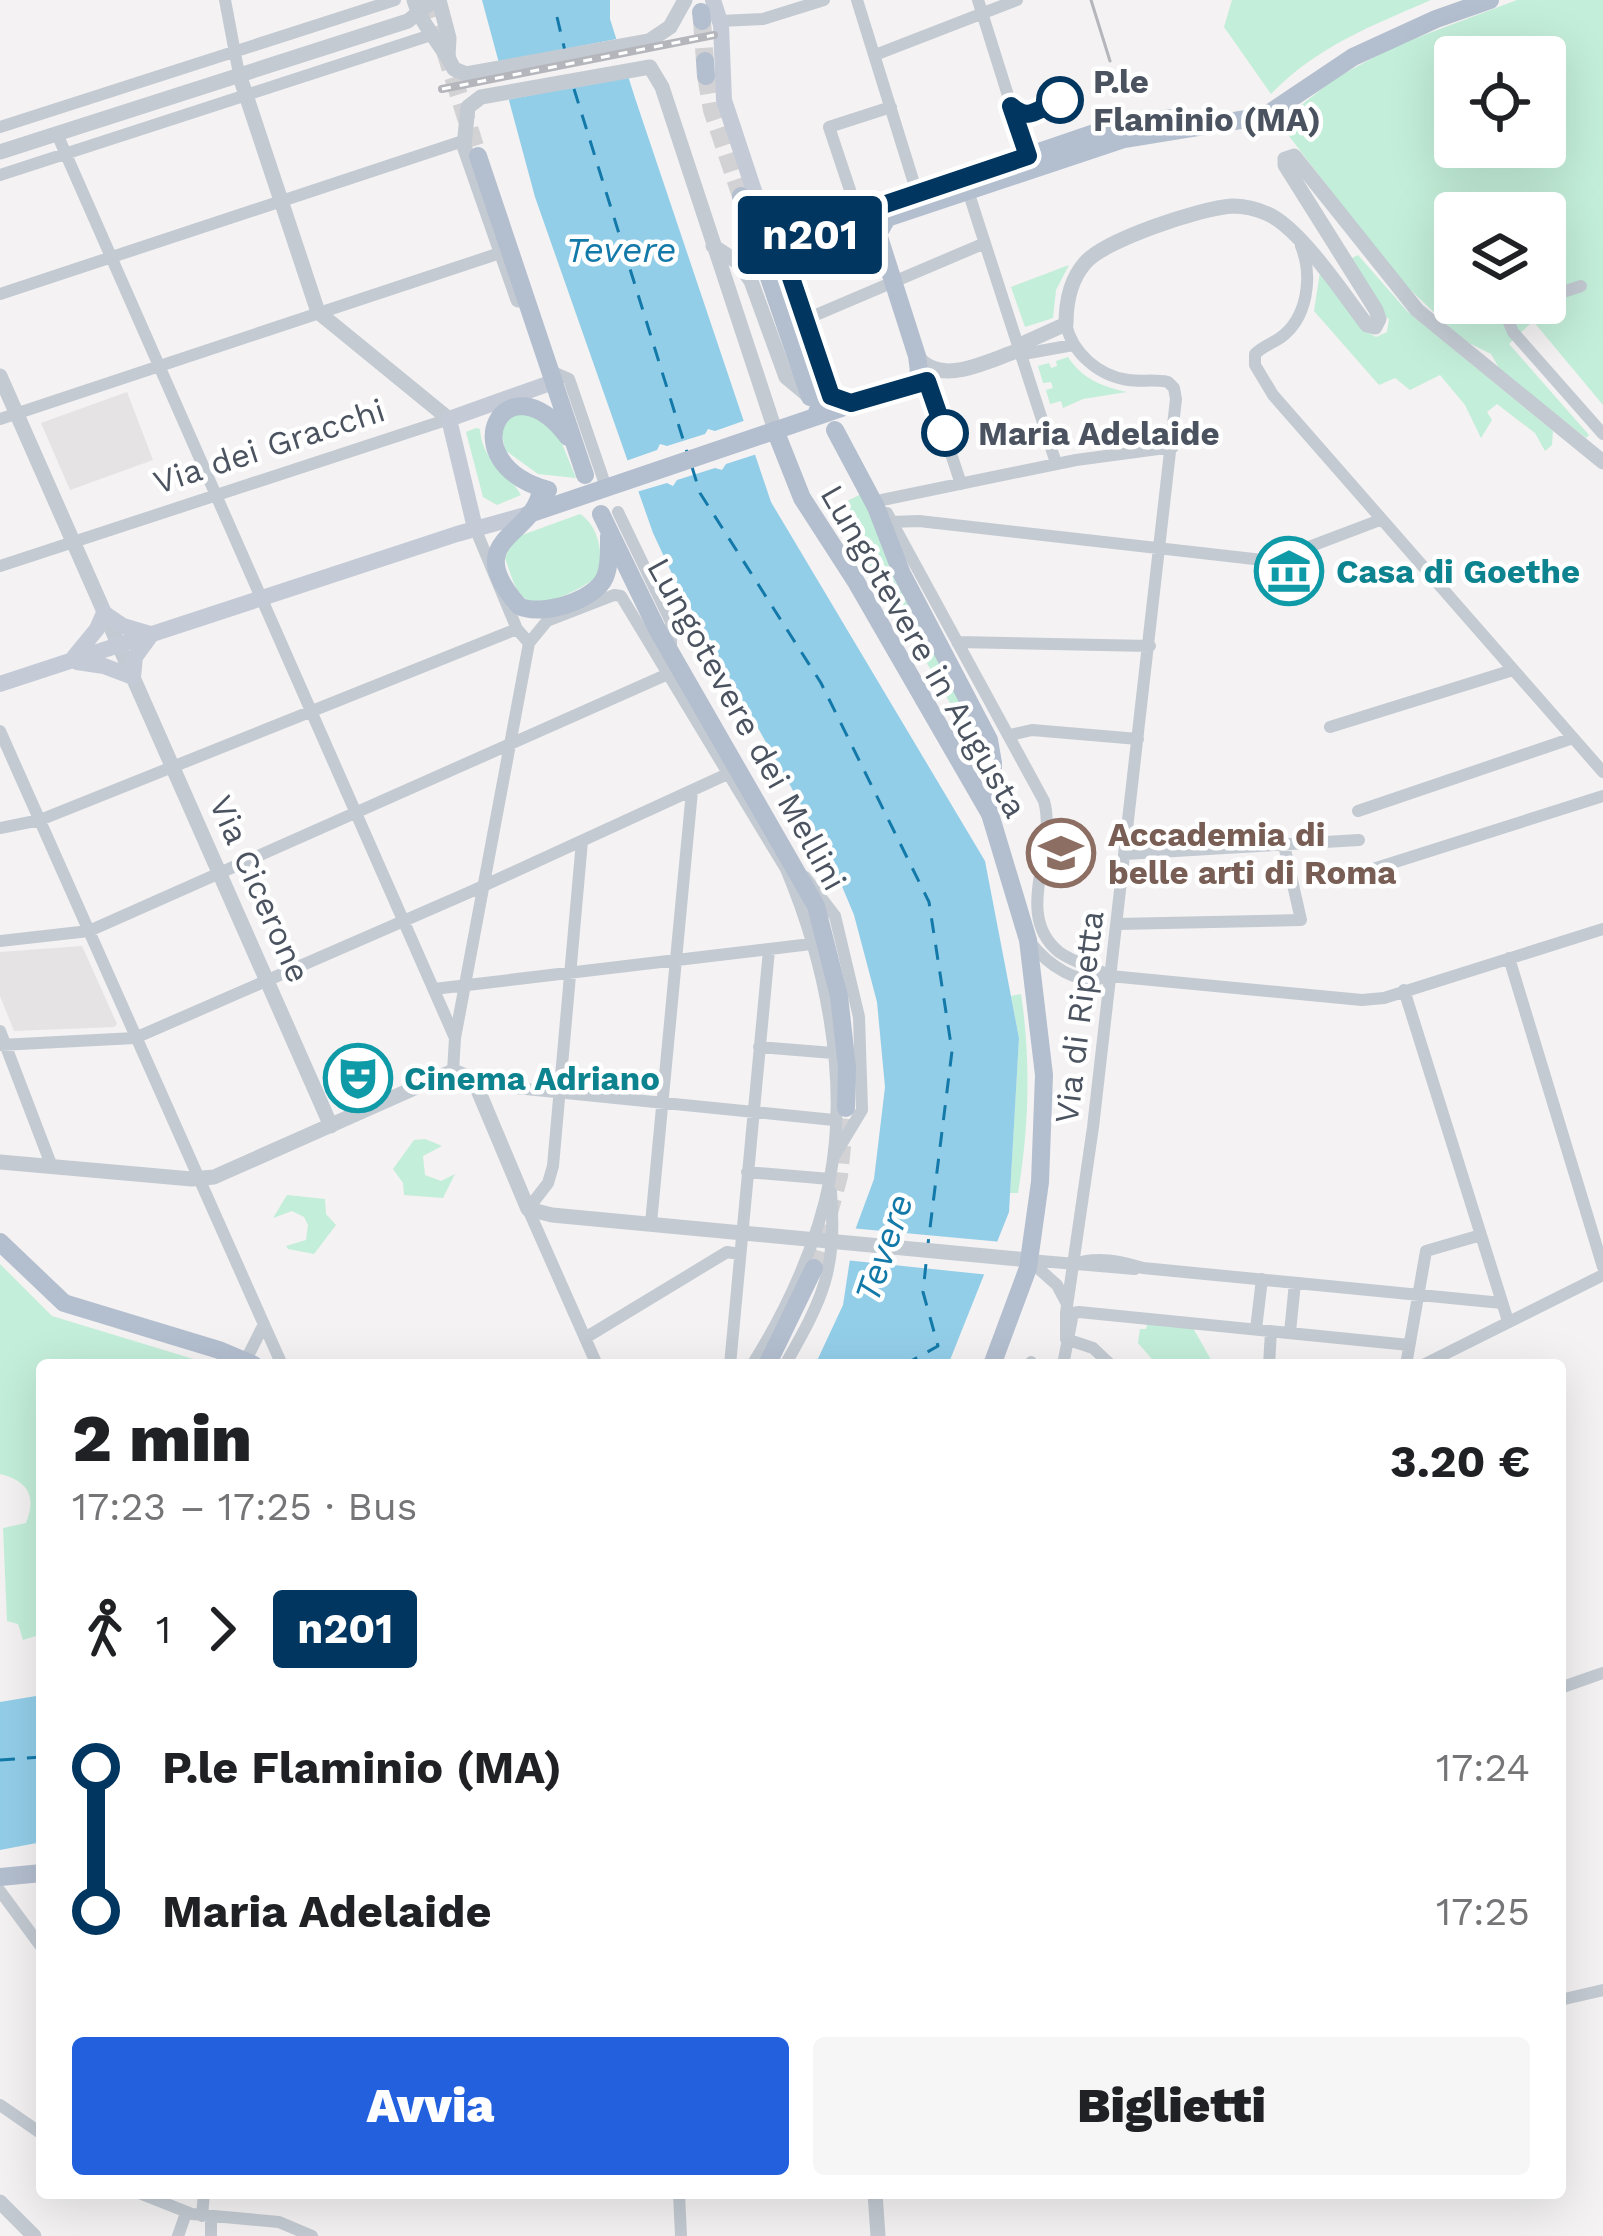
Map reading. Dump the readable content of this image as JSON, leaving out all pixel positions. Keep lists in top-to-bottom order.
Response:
{
  "streets": {
    "main road": ["Via dei Gracchi", "Lungotevere in Augusta", "Lungotevere dei Mellini"],
    "street": ["Via Cicerone", "Via di Ripetta"]
  },
  "crossings": [
    ["Via dei Gracchi", "Via Cicerone"]
  ],
  "water": ["Tevere"],
  "places": {
    "other": ["P.le Flaminio (MA)", "Maria Adelaide"],
    "museum": ["Casa di Goethe"],
    "school or university": ["Accademia di belle arti di Roma"],
    "theatre": ["Cinema Adriano"]
  },
  "lines": ["bus line n201"],
  "page": {
    "on_map": "n201",
    "heading": ["2 min", "17:23 – 17:25 · Bus", "3.20 €"],
    "legs": ["1", "n201"],
    "list": [
      {
        "name": "P.le Flaminio (MA)",
        "value": "17:24"
      },
      {
        "name": "Maria Adelaide",
        "value": "17:25"
      }
    ],
    "buttons": ["Avvia", "Biglietti"]
  }
}
